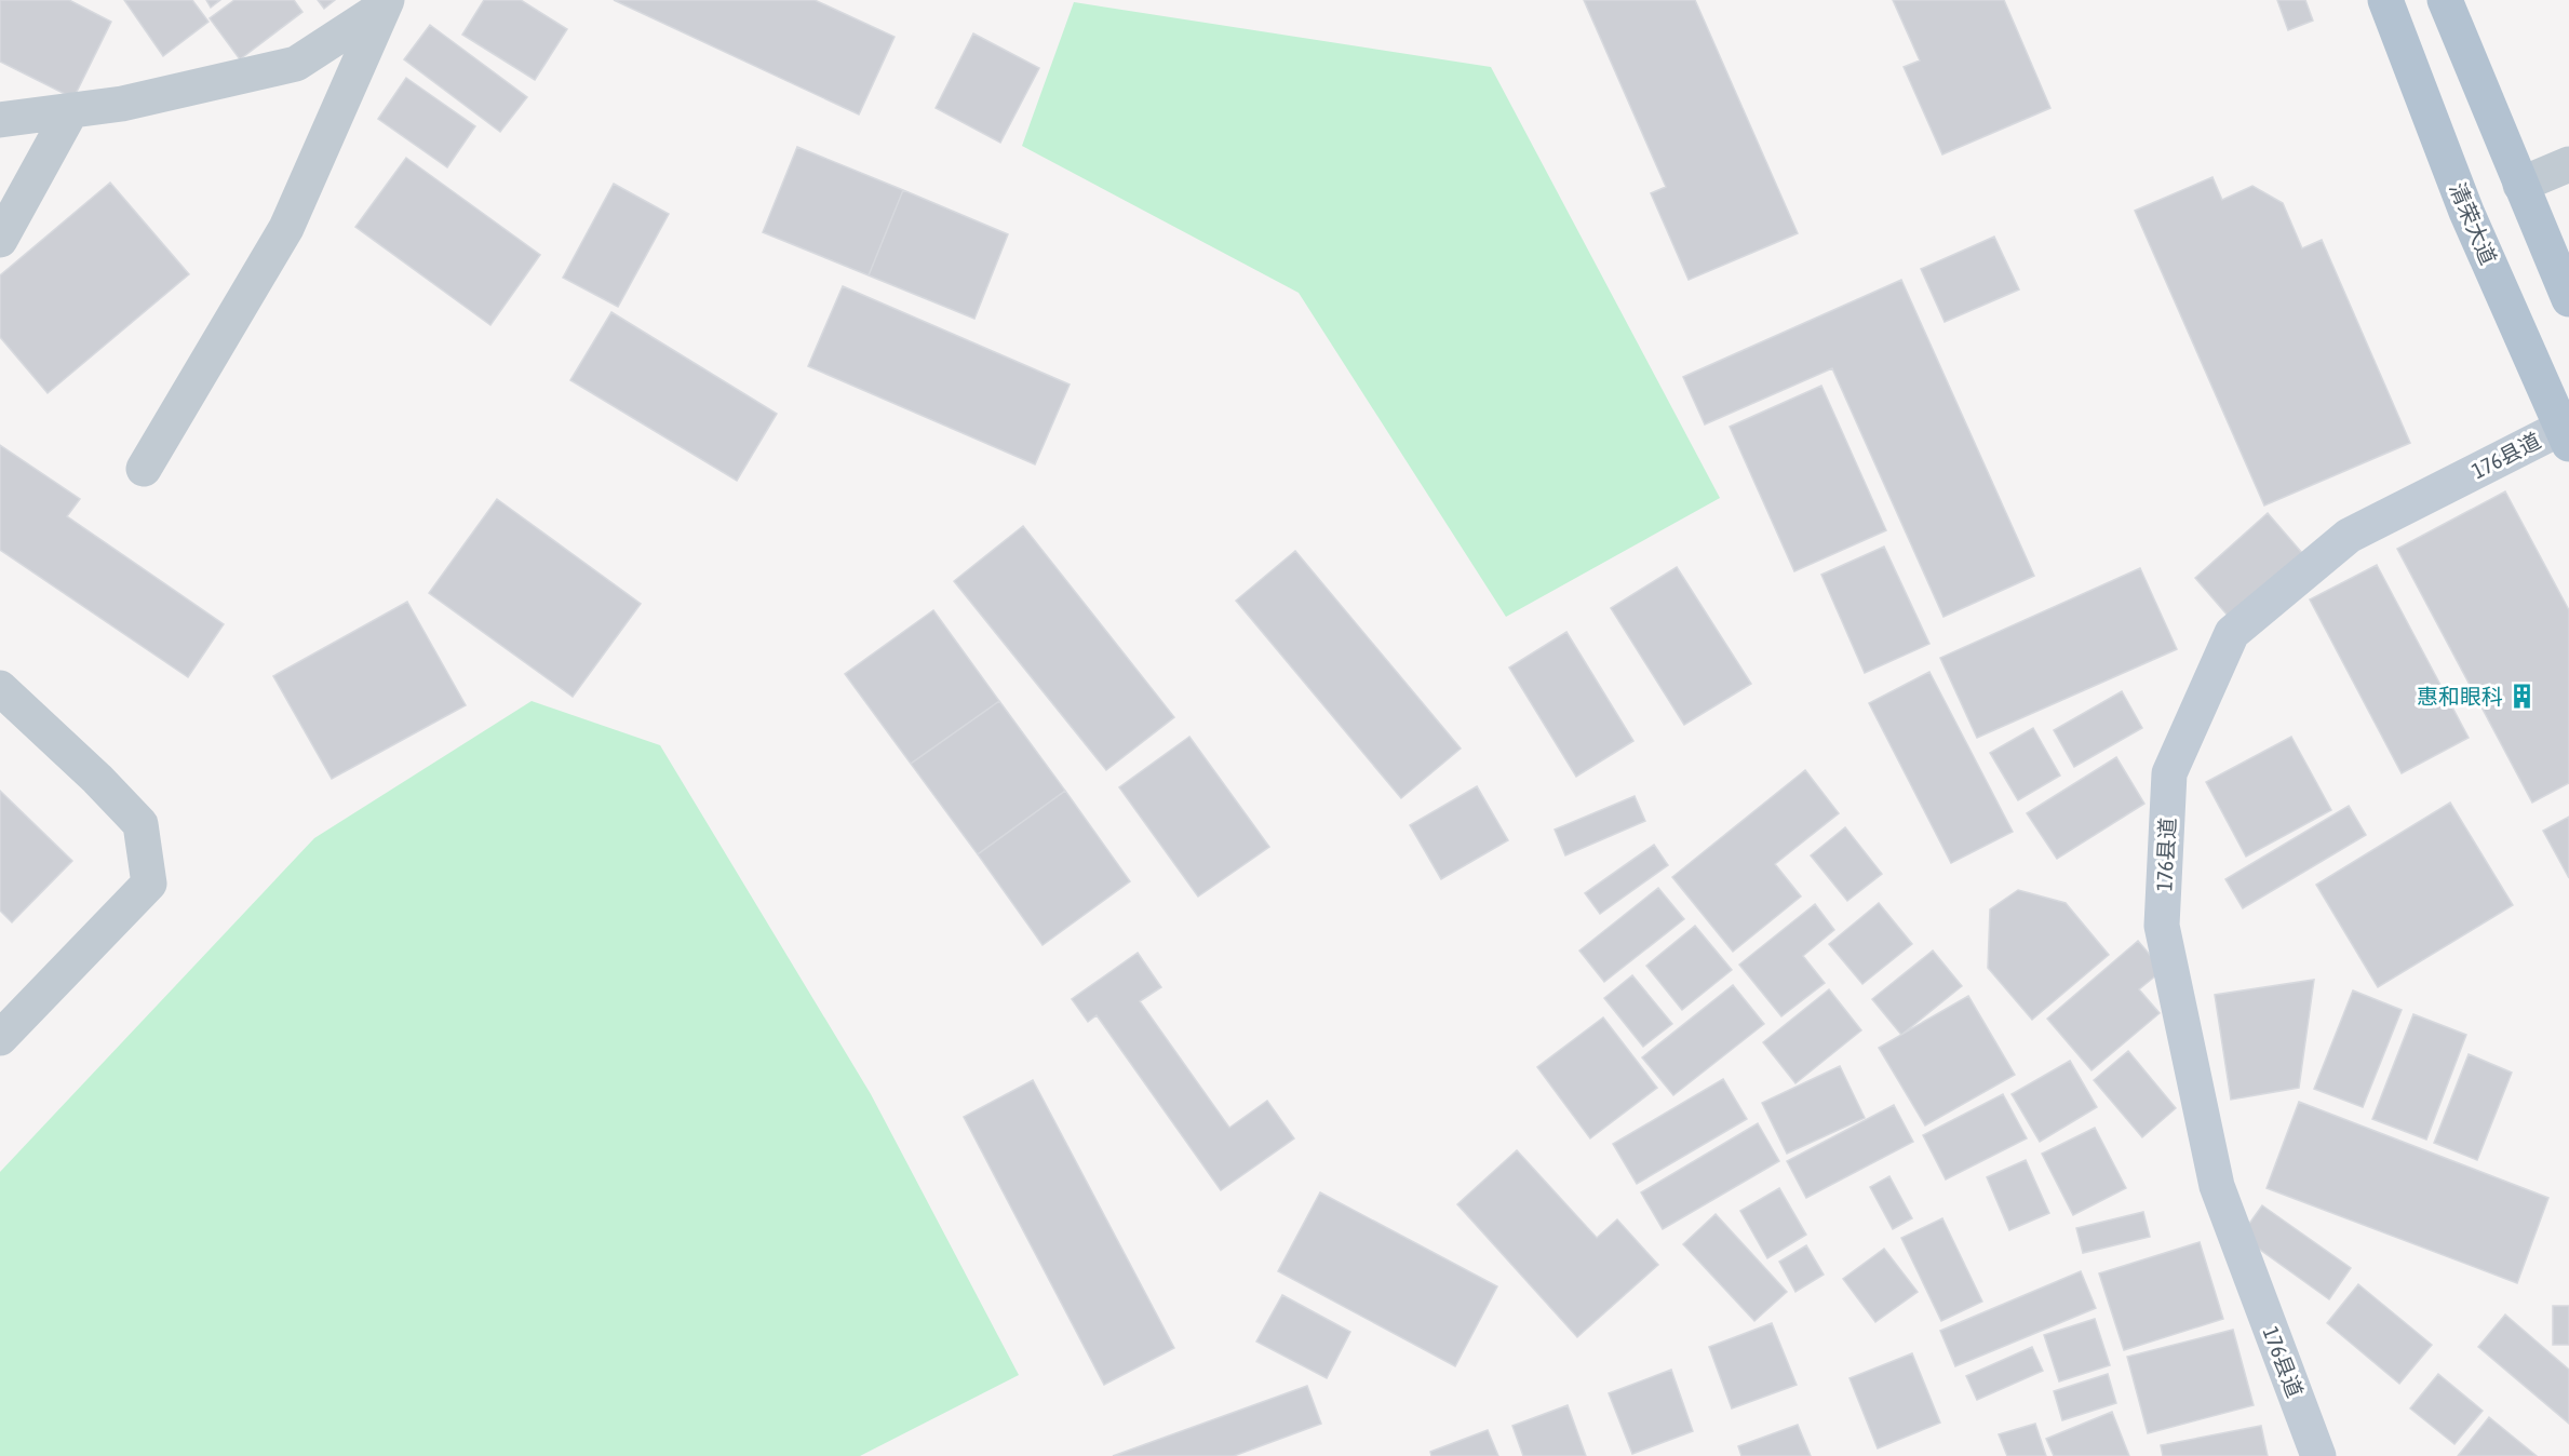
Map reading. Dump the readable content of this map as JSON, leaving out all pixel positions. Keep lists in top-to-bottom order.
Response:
{
  "streets": {
    "main road": ["清荣大道", "176县道"]
  },
  "crossings": [
    ["清荣大道", "176县道"]
  ],
  "places": {
    "building": ["惠和眼科"]
  }
}
